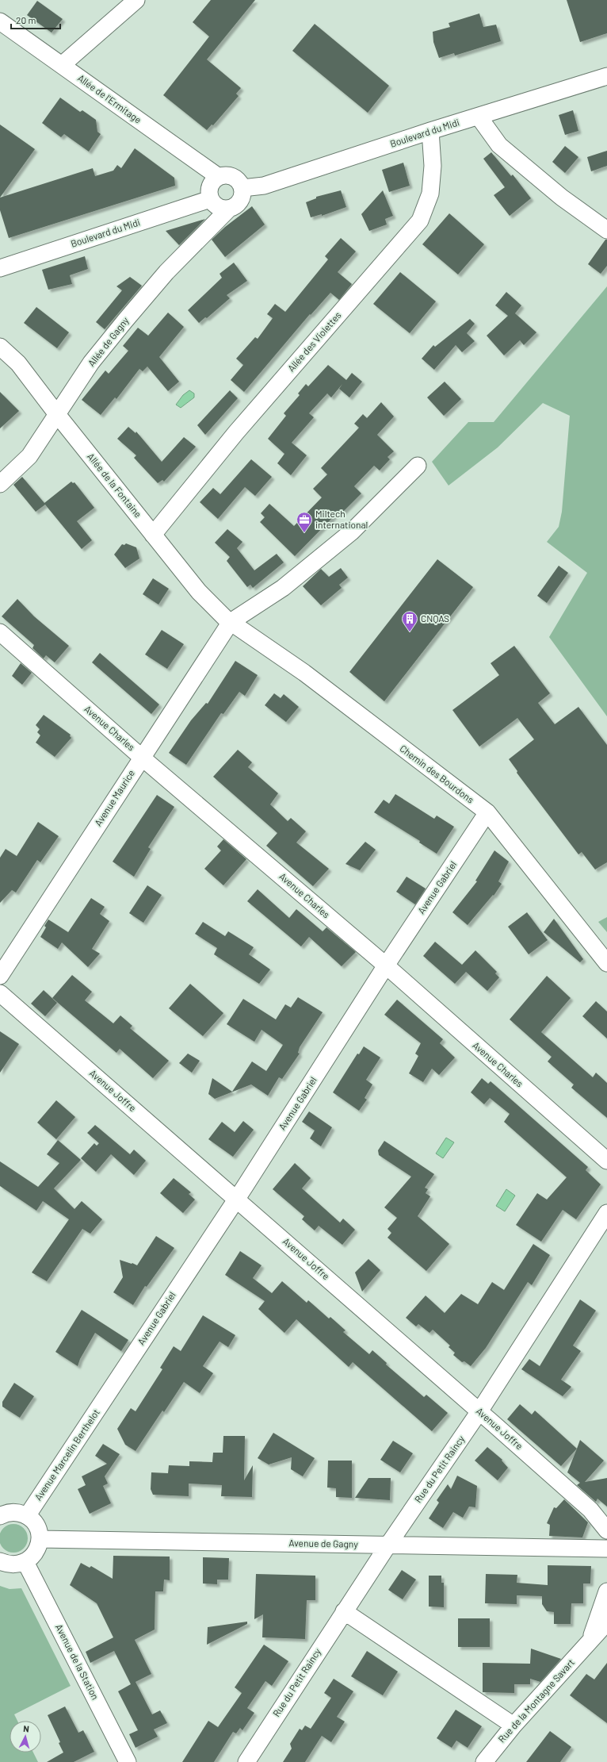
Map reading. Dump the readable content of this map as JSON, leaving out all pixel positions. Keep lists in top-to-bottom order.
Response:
{
  "streets": {
    "street": [
      "Allée de l'Ermitage",
      "Boulevard du Midi",
      "Allée de Gagny",
      "Allée des Violettes",
      "Allée de la Fontaine",
      "Avenue Charles",
      "Chemin des Bourdons",
      "Avenue Maurice",
      "Avenue Gabriel",
      "Avenue Joffre",
      "Avenue Marcelin Berthelot",
      "Rue du Petit Raincy",
      "Avenue de Gagny",
      "Avenue de la Station",
      "Rue de la Montagne Savart"
    ]
  },
  "crossings": [
    ["Allée de l'Ermitage", "Boulevard du Midi"],
    ["Allée de l'Ermitage", "Allée de Gagny"],
    ["Boulevard du Midi", "Allée de Gagny"],
    ["Boulevard du Midi", "Allée des Violettes"],
    ["Allée de Gagny", "Allée de la Fontaine"],
    ["Allée des Violettes", "Allée de la Fontaine"],
    ["Allée de la Fontaine", "Chemin des Bourdons"],
    ["Allée de la Fontaine", "Avenue Maurice"],
    ["Avenue Charles", "Avenue Maurice"],
    ["Avenue Charles", "Avenue Gabriel"],
    ["Chemin des Bourdons", "Avenue Maurice"],
    ["Chemin des Bourdons", "Avenue Gabriel"],
    ["Avenue Gabriel", "Avenue Joffre"],
    ["Avenue Gabriel", "Avenue Marcelin Berthelot"],
    ["Avenue Joffre", "Rue du Petit Raincy"],
    ["Rue du Petit Raincy", "Avenue de Gagny"]
  ],
  "places": {
    "office": ["Miltech international"],
    "building": ["CNQAS"]
  },
  "scale_bar": "20 m",
  "north": "top"
}
